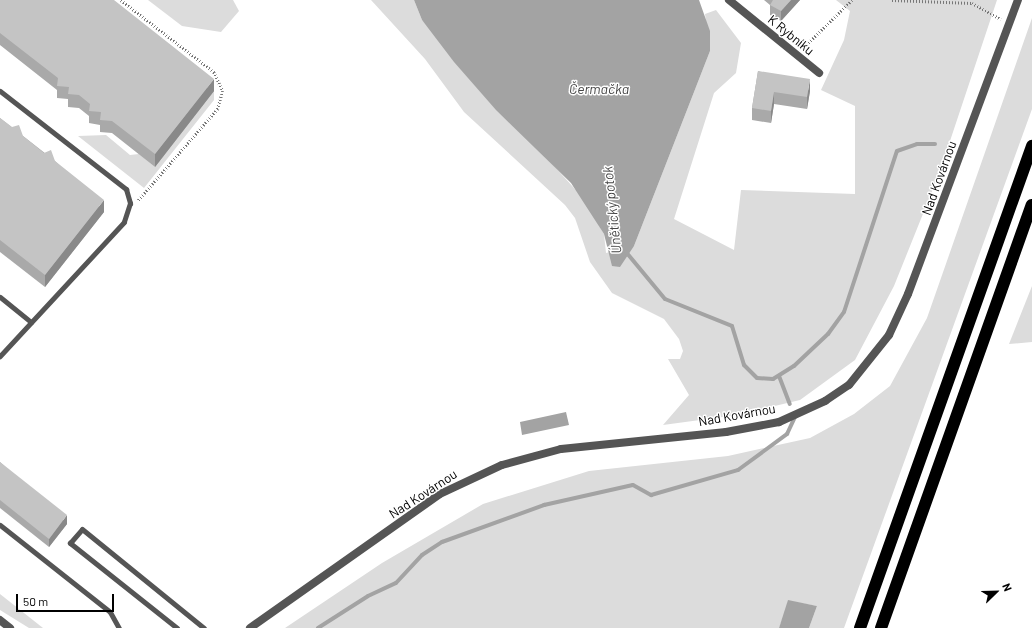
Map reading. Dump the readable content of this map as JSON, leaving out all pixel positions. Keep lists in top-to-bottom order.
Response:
{
  "streets": {
    "street": ["K Rybníku", "Nad Kovárnou"]
  },
  "water": ["Čermačka", "Únětický potok"],
  "scale_bar": "50 m",
  "north": "top right"
}
